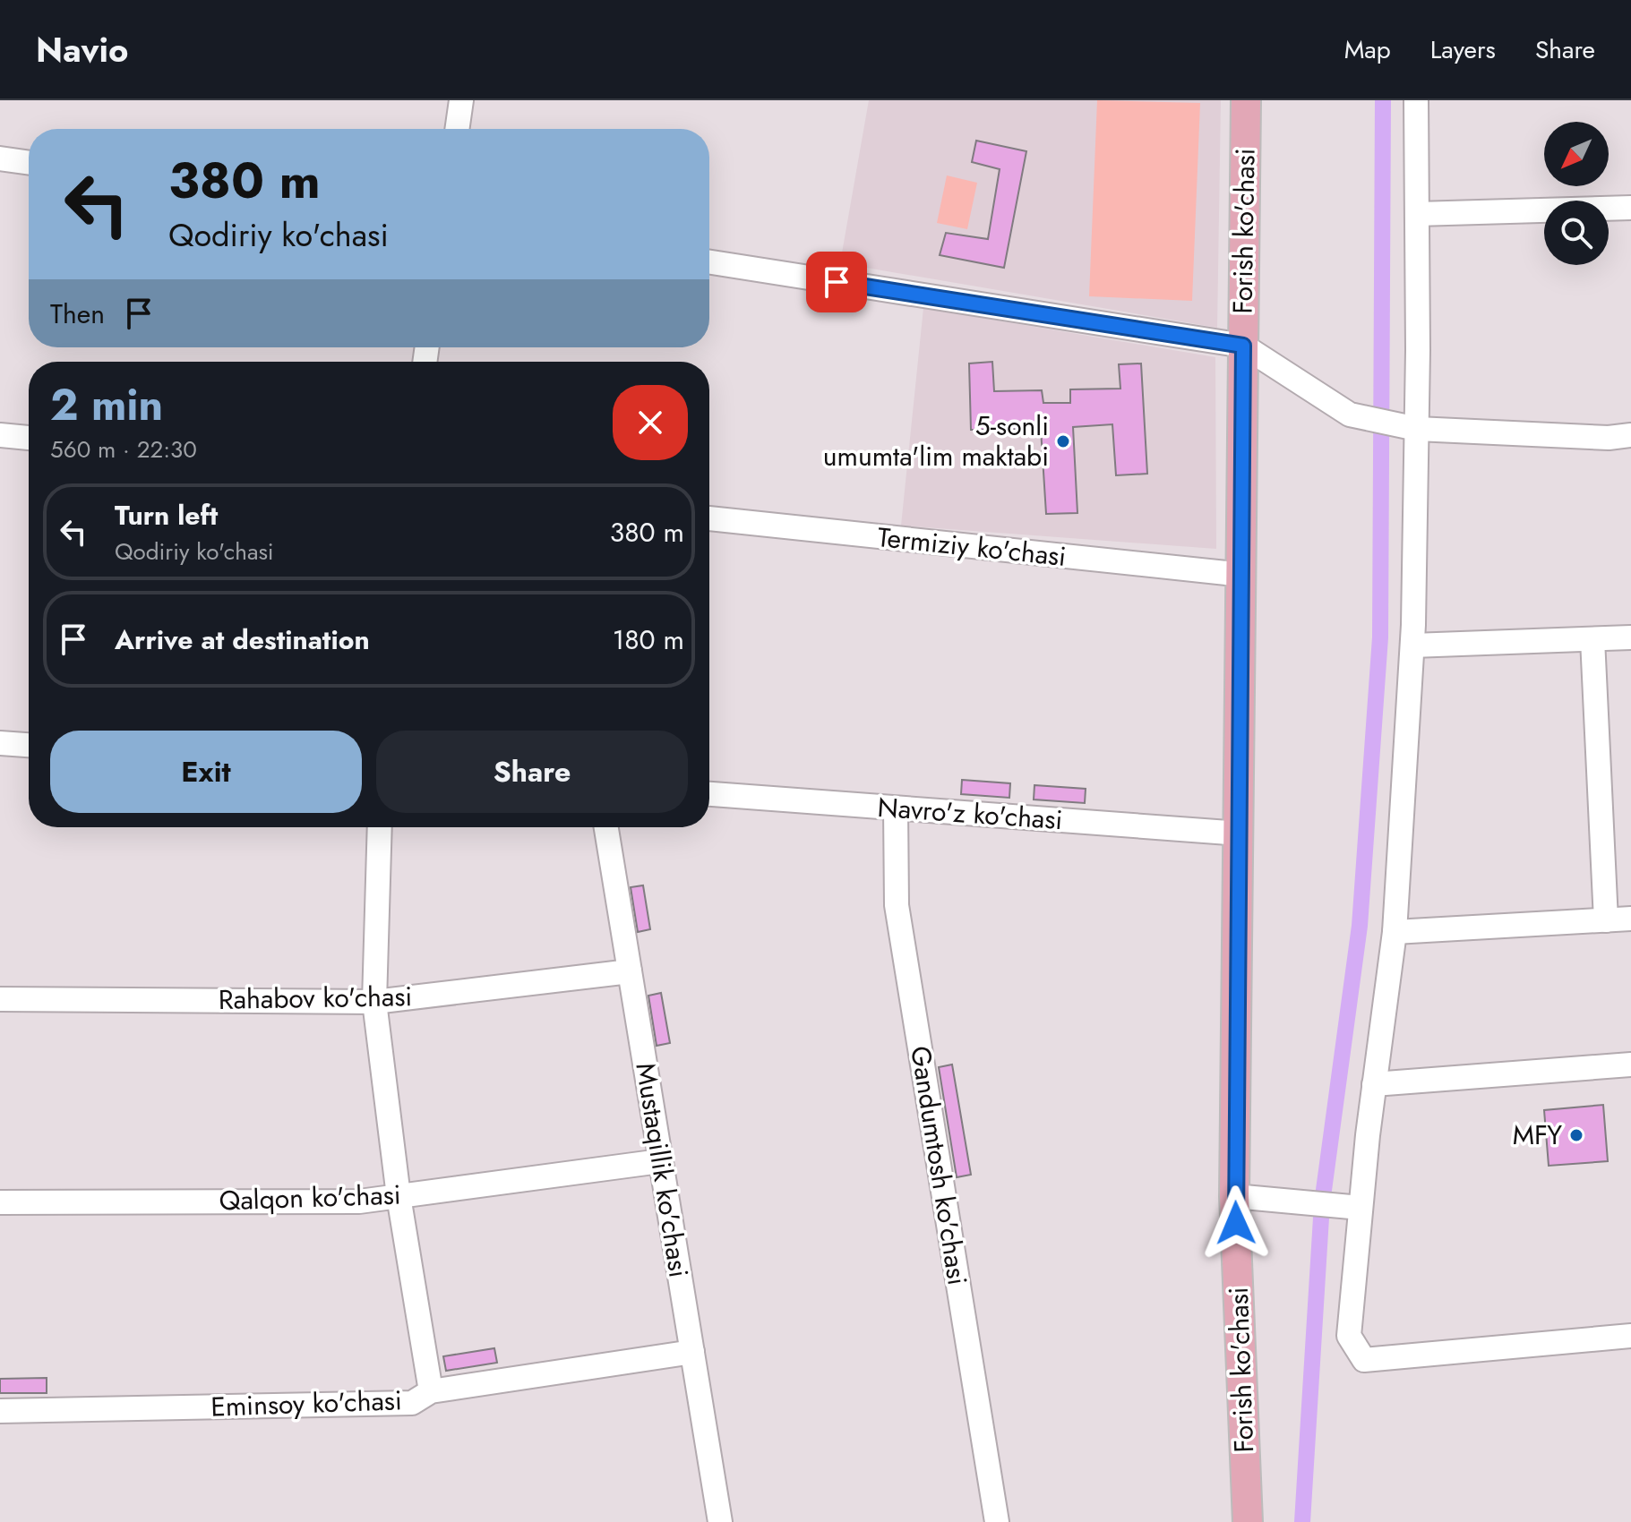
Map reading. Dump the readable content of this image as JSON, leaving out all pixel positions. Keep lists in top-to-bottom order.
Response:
{
  "streets": {
    "main road": ["Forish ko'chasi"],
    "street": [
      "Termiziy ko'chasi",
      "Navro'z ko'chasi",
      "Rahabov ko'chasi",
      "Gandumtosh ko'chasi",
      "Mustaqillik ko'chasi",
      "Qalqon ko'chasi",
      "Eminsoy ko'chasi"
    ]
  },
  "crossings": [
    ["Forish ko'chasi", "Termiziy ko'chasi"],
    ["Forish ko'chasi", "Navro'z ko'chasi"],
    ["Navro'z ko'chasi", "Gandumtosh ko'chasi"],
    ["Rahabov ko'chasi", "Mustaqillik ko'chasi"],
    ["Mustaqillik ko'chasi", "Qalqon ko'chasi"],
    ["Mustaqillik ko'chasi", "Eminsoy ko'chasi"]
  ],
  "places": ["5-sonli umumta'lim maktabi", "MFY"],
  "north": "bottom left",
  "page": {
    "header": "Navio",
    "nav": ["Map", "Layers", "Share"],
    "turn": ["380 m", "Qodiriy ko'chasi"],
    "then": "Then",
    "heading": ["2 min", "560 m · 22:30"],
    "list": [
      {
        "name": "Turn left",
        "note": "Qodiriy ko'chasi",
        "value": "380 m"
      },
      {
        "name": "Arrive at destination",
        "value": "180 m"
      }
    ],
    "buttons": ["Exit", "Share"]
  }
}
